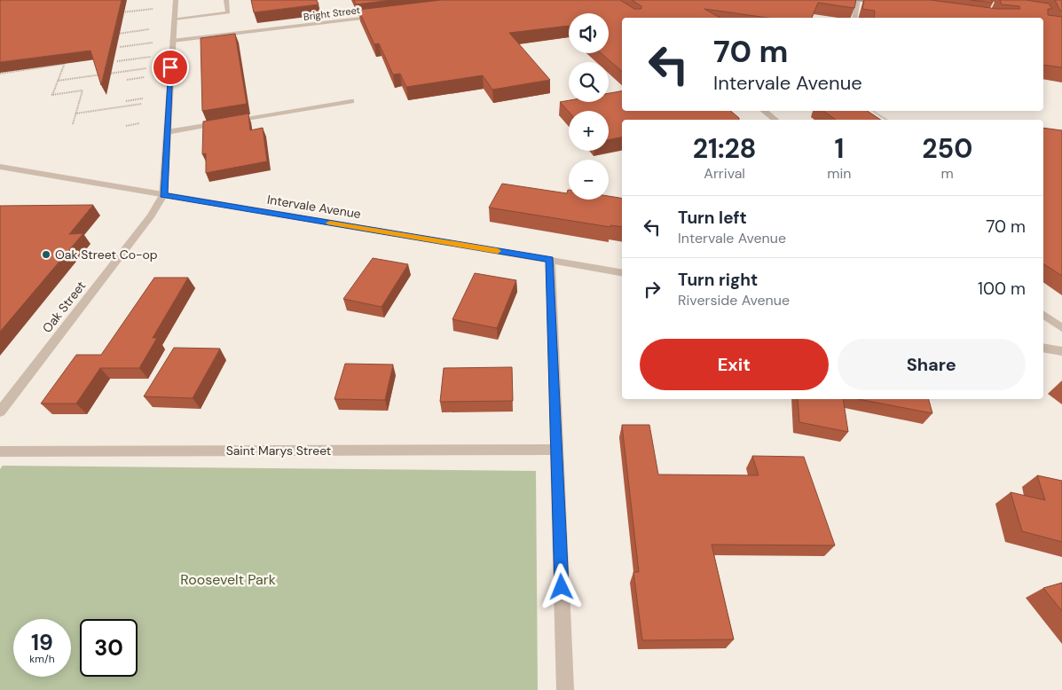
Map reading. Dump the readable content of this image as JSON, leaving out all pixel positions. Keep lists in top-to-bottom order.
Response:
{
  "streets": {
    "street": [
      "Bright Street",
      "Intervale Avenue",
      "Oak Street",
      "Saint Marys Street"
    ]
  },
  "crossings": [
    ["Intervale Avenue", "Oak Street"]
  ],
  "parks": ["Roosevelt Park"],
  "places": ["Oak Street Co-op"],
  "page": {
    "map_buttons": ["+", "−"],
    "turn": ["70 m", "Intervale Avenue"],
    "eta": [
      "21:28",
      "Arrival",
      "1",
      "min",
      "250",
      "m"
    ],
    "list": [
      {
        "name": "Turn left",
        "note": "Intervale Avenue",
        "value": "70 m"
      },
      {
        "name": "Turn right",
        "note": "Riverside Avenue",
        "value": "100 m"
      }
    ],
    "buttons": ["Exit", "Share"],
    "speed": "19 km/h",
    "limit": "30"
  }
}
